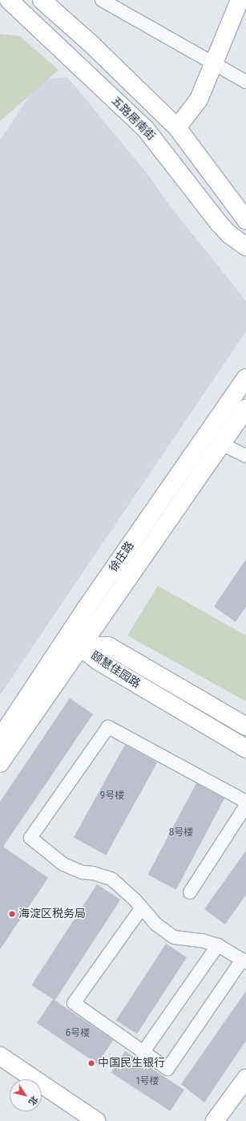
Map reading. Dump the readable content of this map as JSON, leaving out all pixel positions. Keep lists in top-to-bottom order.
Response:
{
  "streets": {
    "street": ["五路居南街", "徐庄路", "颐慧佳园路"]
  },
  "crossings": [
    ["徐庄路", "颐慧佳园路"]
  ],
  "places": ["海淀区税务局", "中国民生银行"],
  "house_numbers": [
    "9号楼",
    "8号楼",
    "6号楼",
    "1号楼"
  ],
  "north": "bottom right"
}
